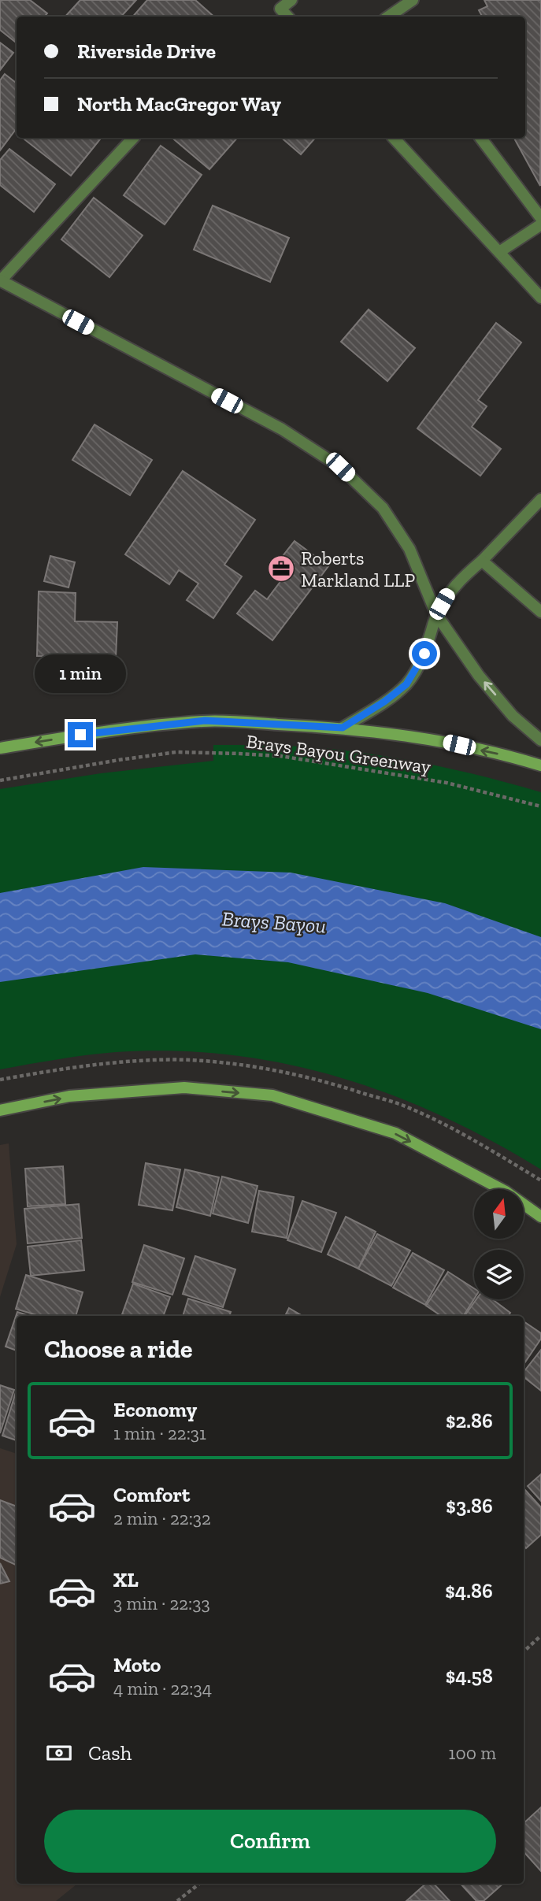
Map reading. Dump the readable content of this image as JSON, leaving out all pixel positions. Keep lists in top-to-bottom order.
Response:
{
  "streets": {
    "path": ["Brays Bayou Greenway"]
  },
  "water": ["Brays Bayou"],
  "places": {
    "office": ["Roberts Markland LLP"]
  },
  "north": "top",
  "page": {
    "banner": ["Riverside Drive", "North MacGregor Way"],
    "bubble": "1 min",
    "heading": "Choose a ride",
    "list": [
      {
        "name": "Economy",
        "note": "1 min · 22:31",
        "value": "$2.86"
      },
      {
        "name": "Comfort",
        "note": "2 min · 22:32",
        "value": "$3.86"
      },
      {
        "name": "XL",
        "note": "3 min · 22:33",
        "value": "$4.86"
      },
      {
        "name": "Moto",
        "note": "4 min · 22:34",
        "value": "$4.58"
      }
    ],
    "pay": ["Cash", "100 m"],
    "buttons": "Confirm"
  }
}
